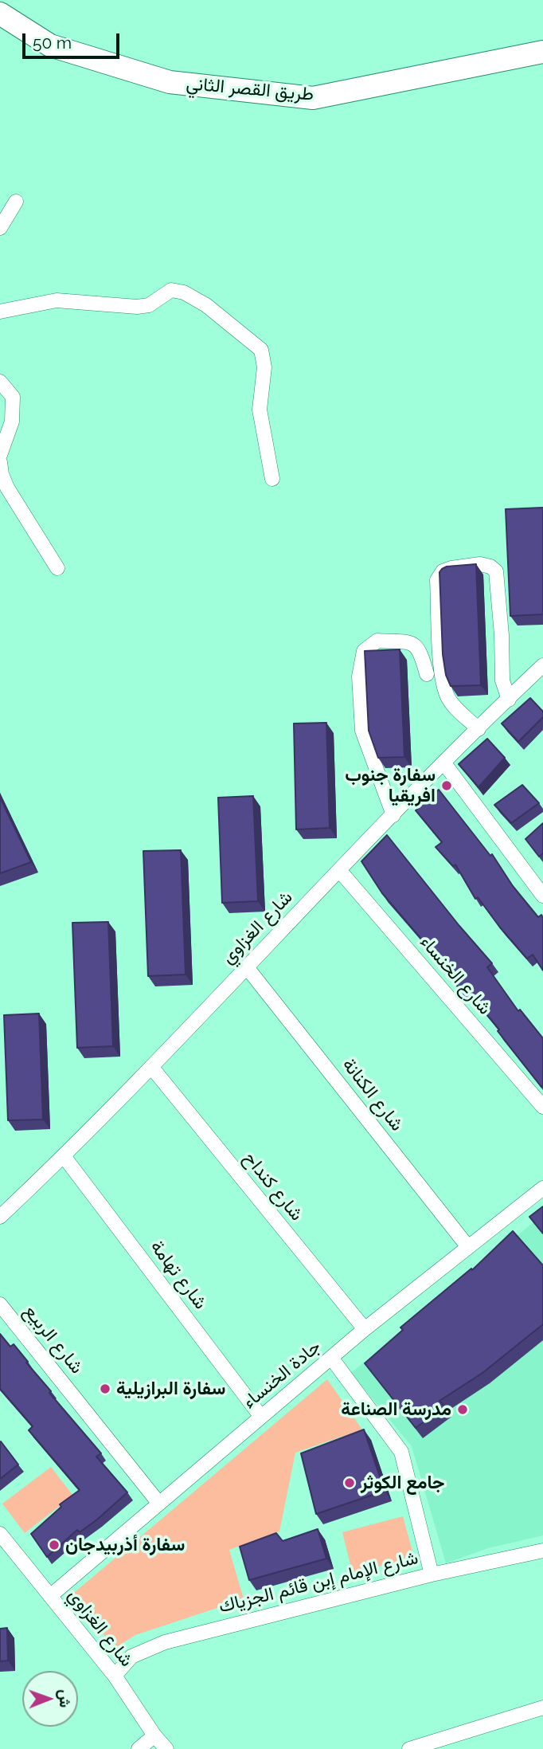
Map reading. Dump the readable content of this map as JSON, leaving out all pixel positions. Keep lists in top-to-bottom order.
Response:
{
  "streets": {
    "main road": ["طريق القصر الثاني"],
    "street": [
      "شارع الغزاوي",
      "شارع الخنساء",
      "شارع الكنانة",
      "شارع كنداح",
      "شارع تهامة",
      "شارع الربيع",
      "جادة الخنساء",
      "شارع الإمام إبن قائم الجزياك"
    ]
  },
  "crossings": [
    ["شارع الغزاوي", "شارع الخنساء"],
    ["شارع الغزاوي", "شارع الكنانة"],
    ["شارع الغزاوي", "شارع كنداح"],
    ["شارع الغزاوي", "شارع تهامة"],
    ["شارع الغزاوي", "جادة الخنساء"],
    ["شارع الغزاوي", "شارع الإمام إبن قائم الجزياك"],
    ["شارع الكنانة", "جادة الخنساء"],
    ["شارع كنداح", "جادة الخنساء"],
    ["شارع تهامة", "جادة الخنساء"],
    ["شارع الربيع", "جادة الخنساء"]
  ],
  "places": [
    "سفارة جنوب افريقيا",
    "سفارة البرازيلية",
    "مدرسة الصناعة",
    "جامع الكوثر",
    "سفارة أذربيدجان"
  ],
  "scale_bar": "50 m",
  "north": "right"
}
